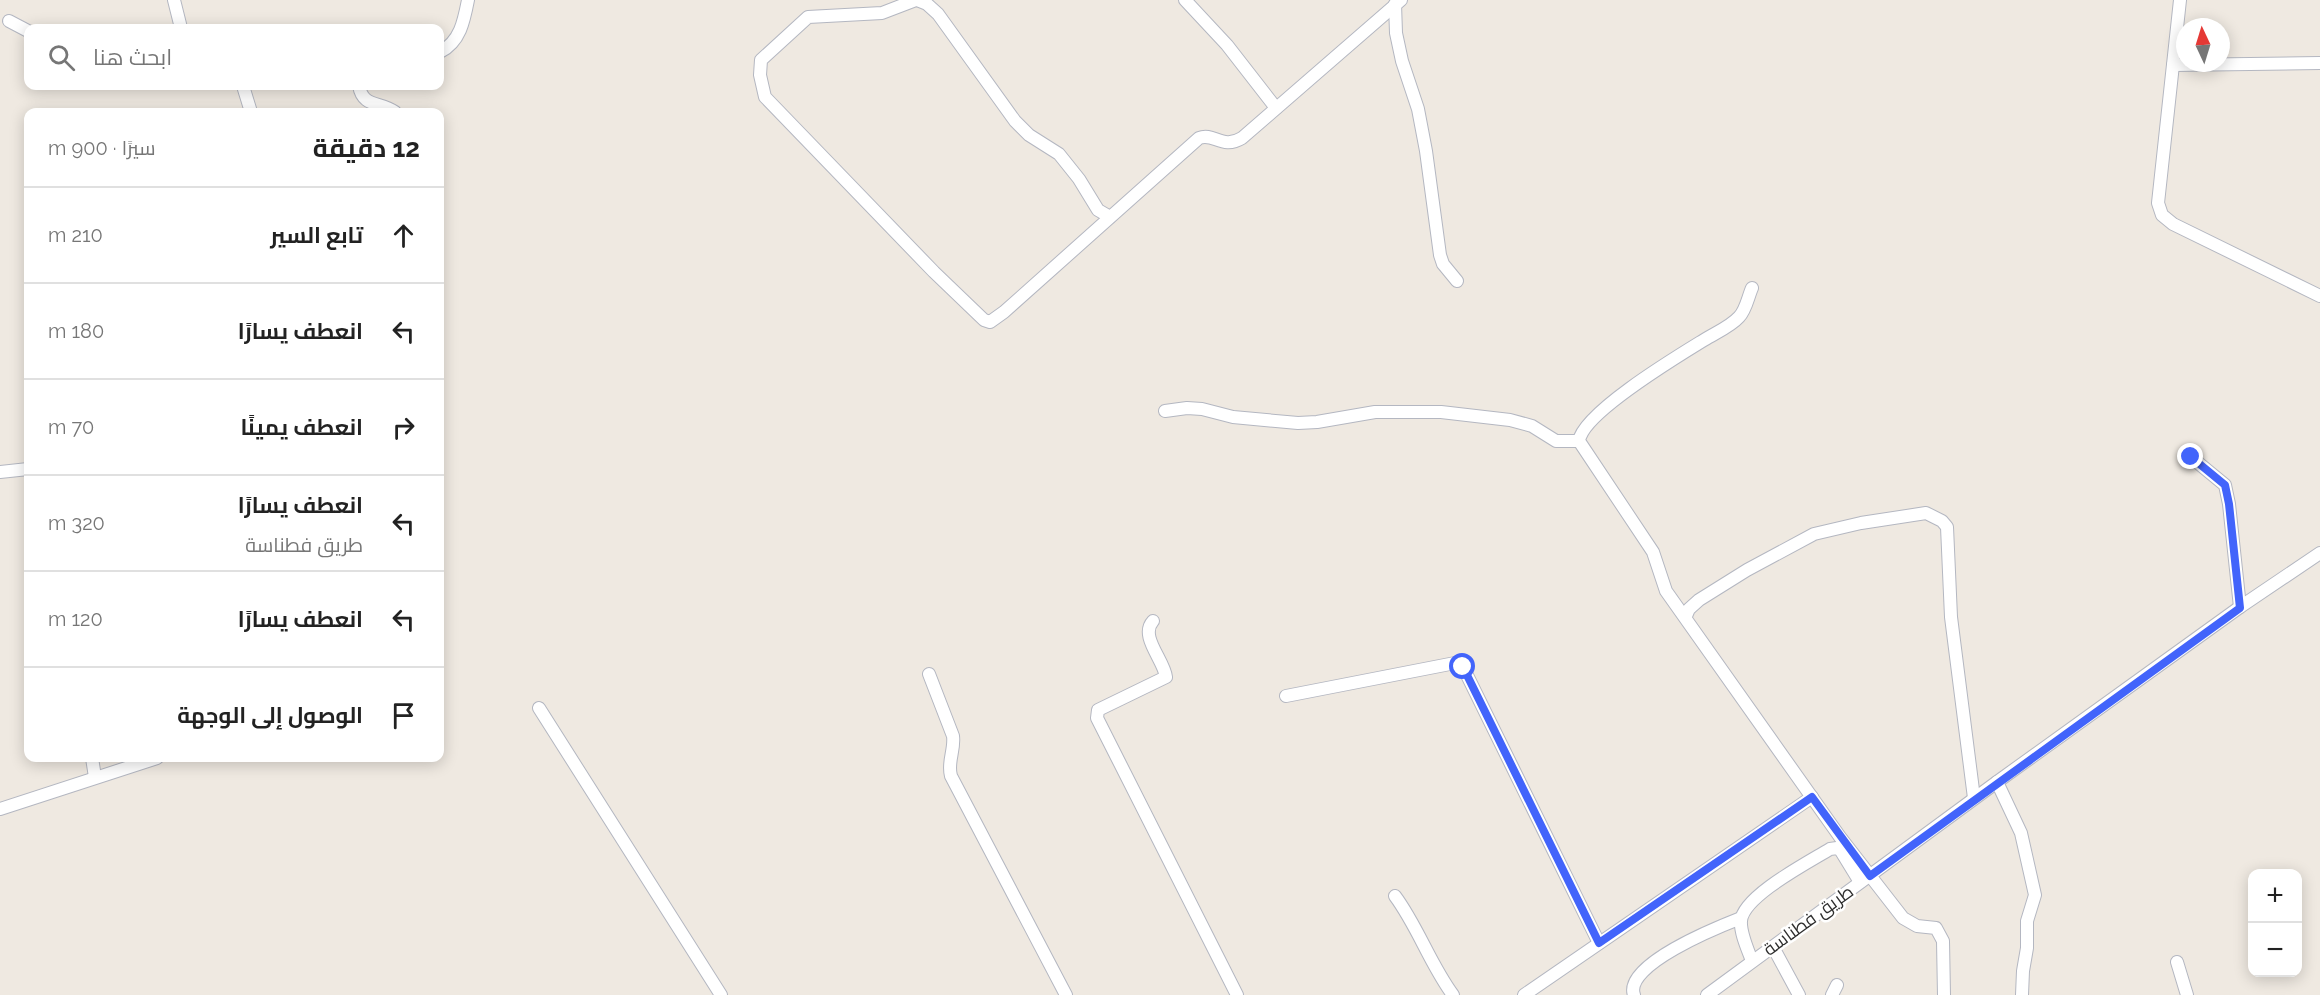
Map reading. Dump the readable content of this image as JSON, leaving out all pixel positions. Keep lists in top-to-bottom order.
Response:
{
  "streets": {
    "street": ["طريق فطناسة"]
  },
  "north": "top",
  "page": {
    "search": "ابحث هنا",
    "heading": ["12 دقيقة", "سيرًا · 900 m"],
    "list": [
      ["تابع السير", "210 m"],
      ["انعطف يسارًا", "180 m"],
      ["انعطف يمينًا", "70 m"],
      ["انعطف يسارًا", "طريق فطناسة", "320 m"],
      ["انعطف يسارًا", "120 m"],
      "الوصول إلى الوجهة"
    ],
    "map_buttons": ["+", "−"]
  }
}
